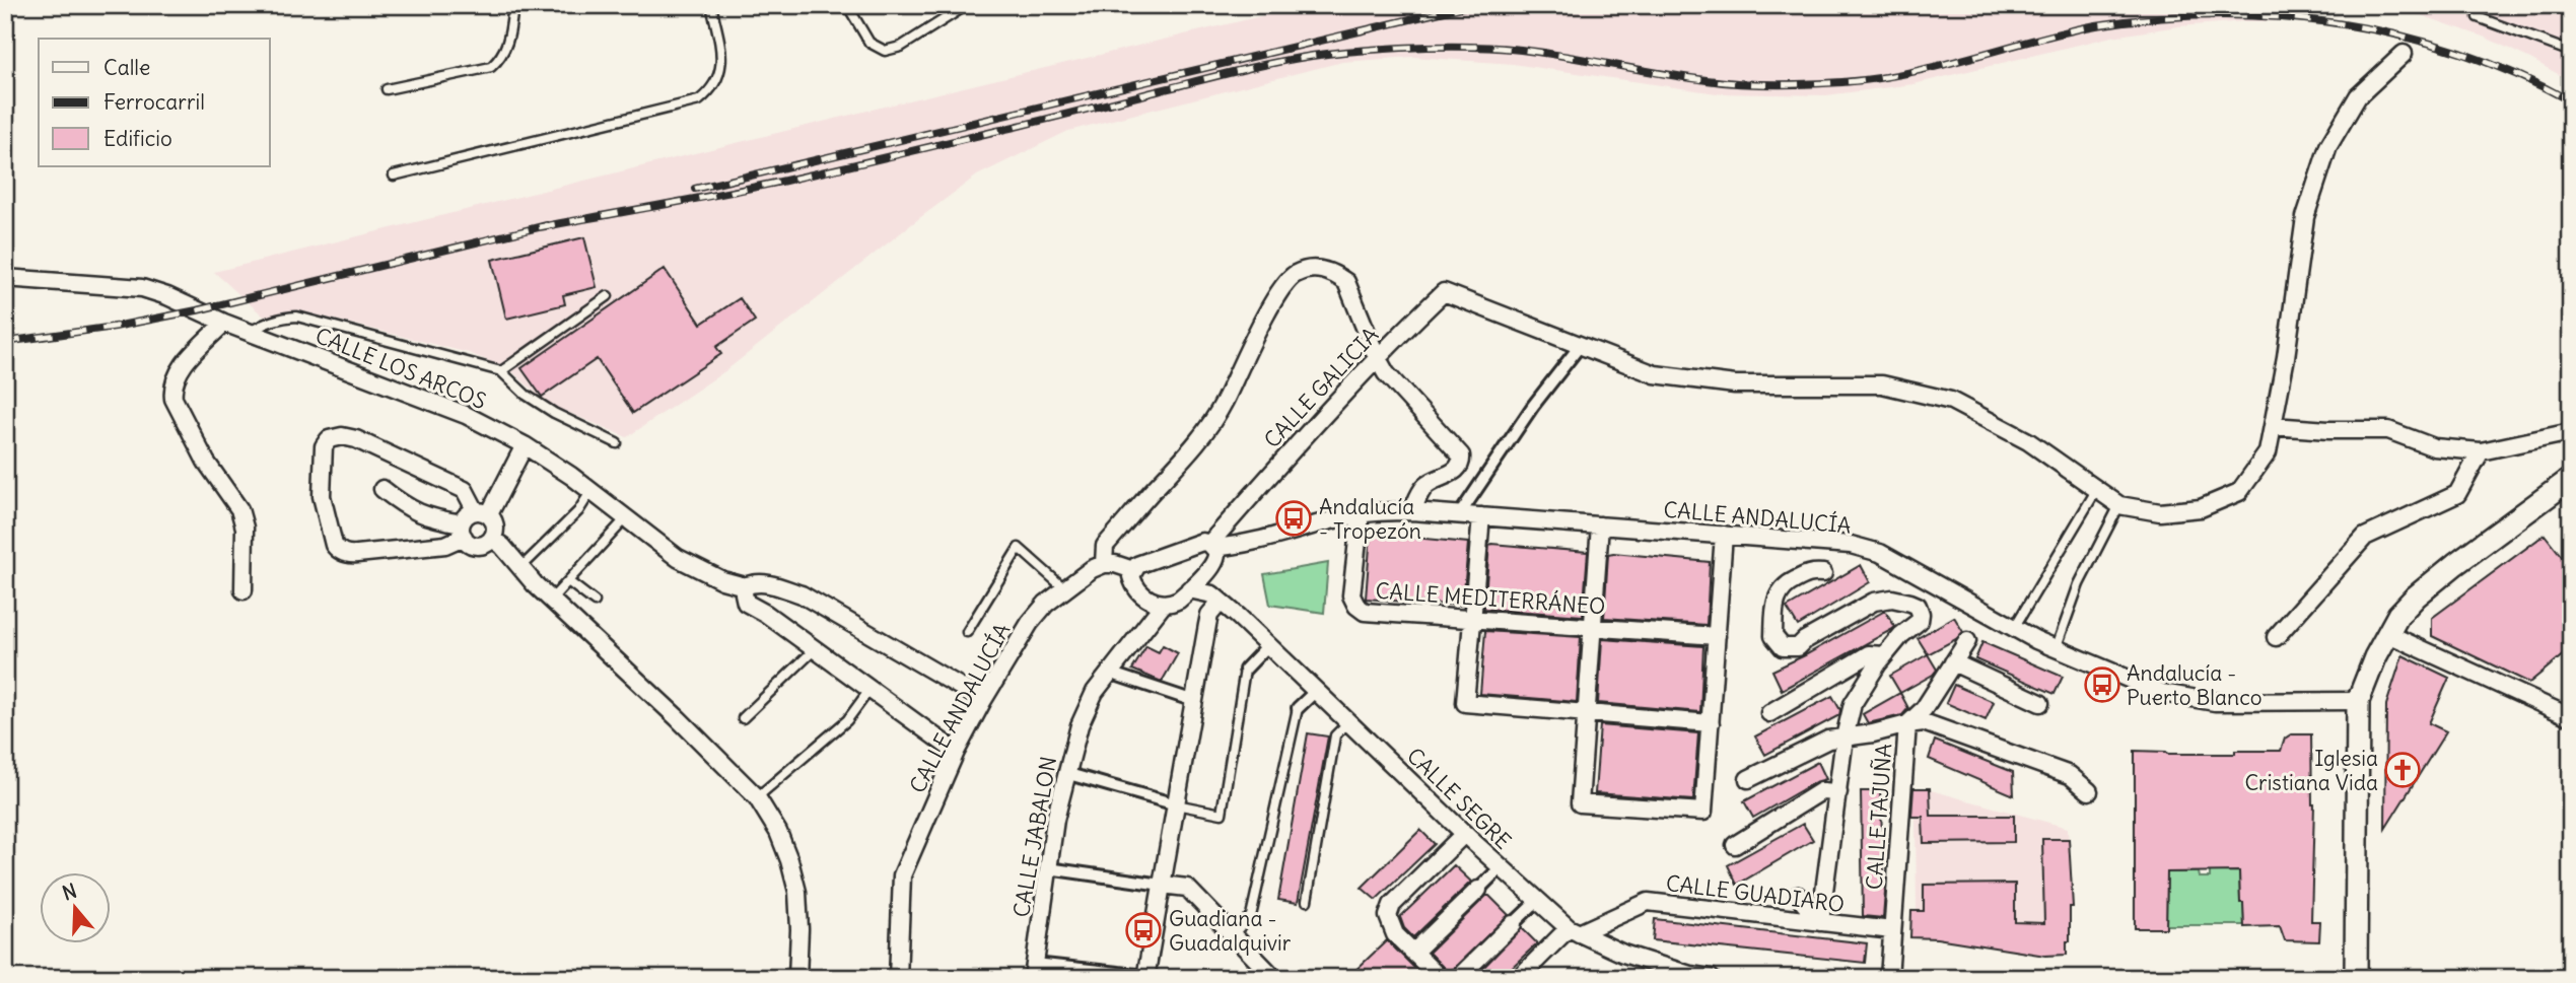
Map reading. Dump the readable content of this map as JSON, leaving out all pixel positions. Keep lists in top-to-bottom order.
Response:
{
  "streets": {
    "street": [
      "CALLE LOS ARCOS",
      "CALLE GALICIA",
      "CALLE ANDALUCÍA",
      "CALLE MEDITERRÁNEO",
      "CALLE SEGRE",
      "CALLE TAJUÑA",
      "CALLE JABALON",
      "CALLE GUADIARO"
    ]
  },
  "crossings": [
    ["CALLE LOS ARCOS", "CALLE ANDALUCÍA"],
    ["CALLE GALICIA", "CALLE ANDALUCÍA"],
    ["CALLE ANDALUCÍA", "CALLE MEDITERRÁNEO"],
    ["CALLE SEGRE", "CALLE GUADIARO"],
    ["CALLE TAJUÑA", "CALLE GUADIARO"]
  ],
  "places": {
    "bus stop": ["Andalucía - Tropezón", "Andalucía - Puerto Blanco", "Guadiana - Guadalquivir"],
    "church": ["Iglesia Cristiana Vida"]
  },
  "legend": ["Calle", "Ferrocarril", "Edificio"],
  "north": "top"
}
